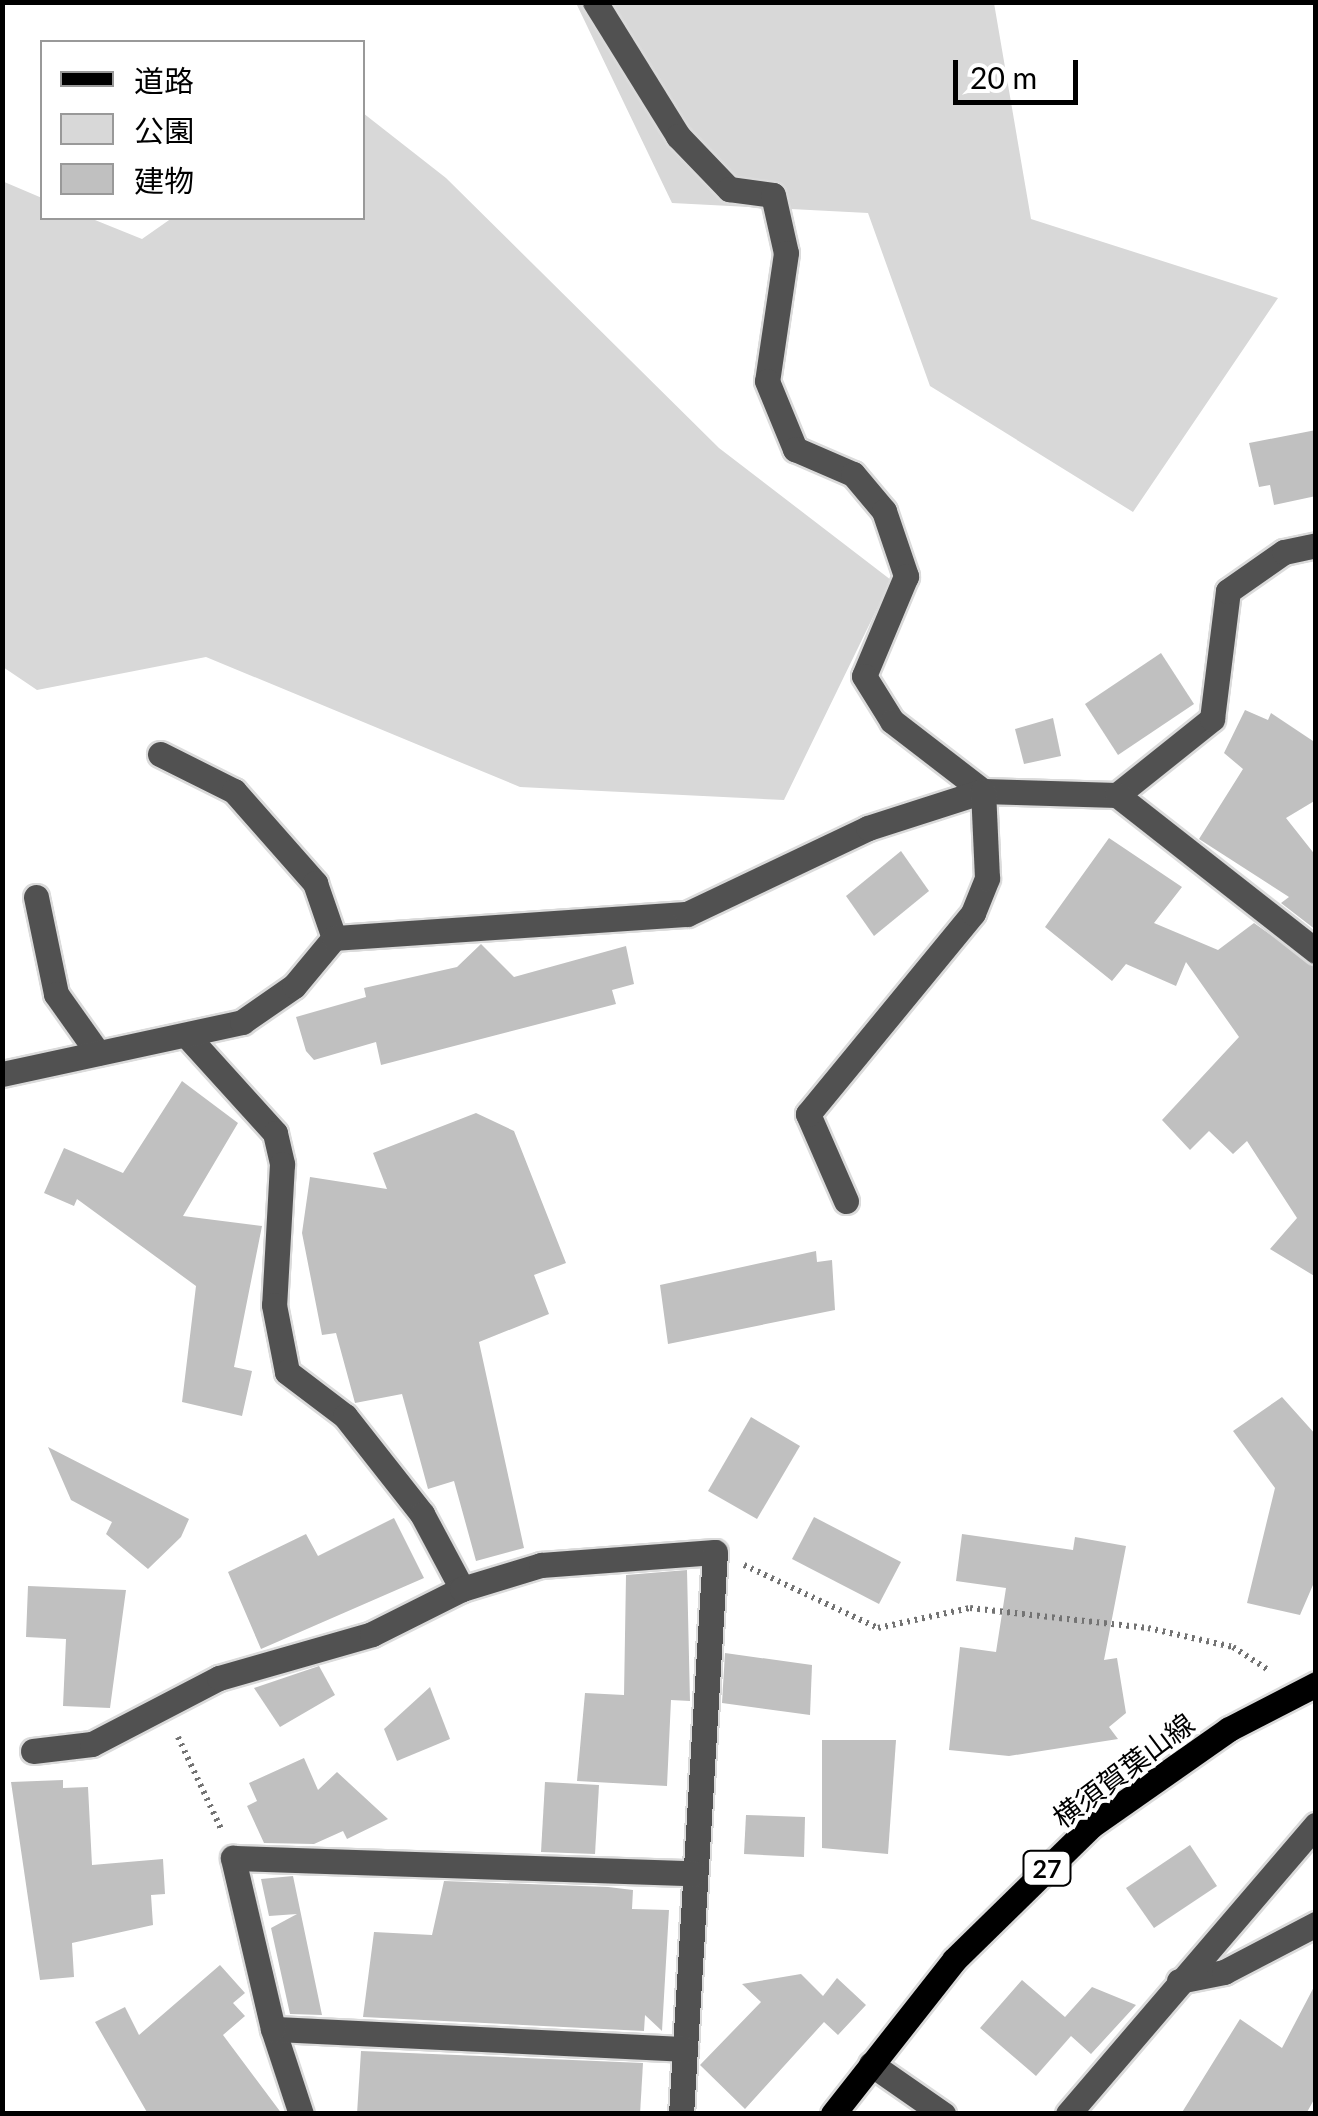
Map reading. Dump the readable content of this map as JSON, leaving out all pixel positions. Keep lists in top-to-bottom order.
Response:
{
  "streets": {
    "main road": ["横須賀葉山線", "27"]
  },
  "legend": ["道路", "公園", "建物"],
  "scale_bar": "20 m"
}
